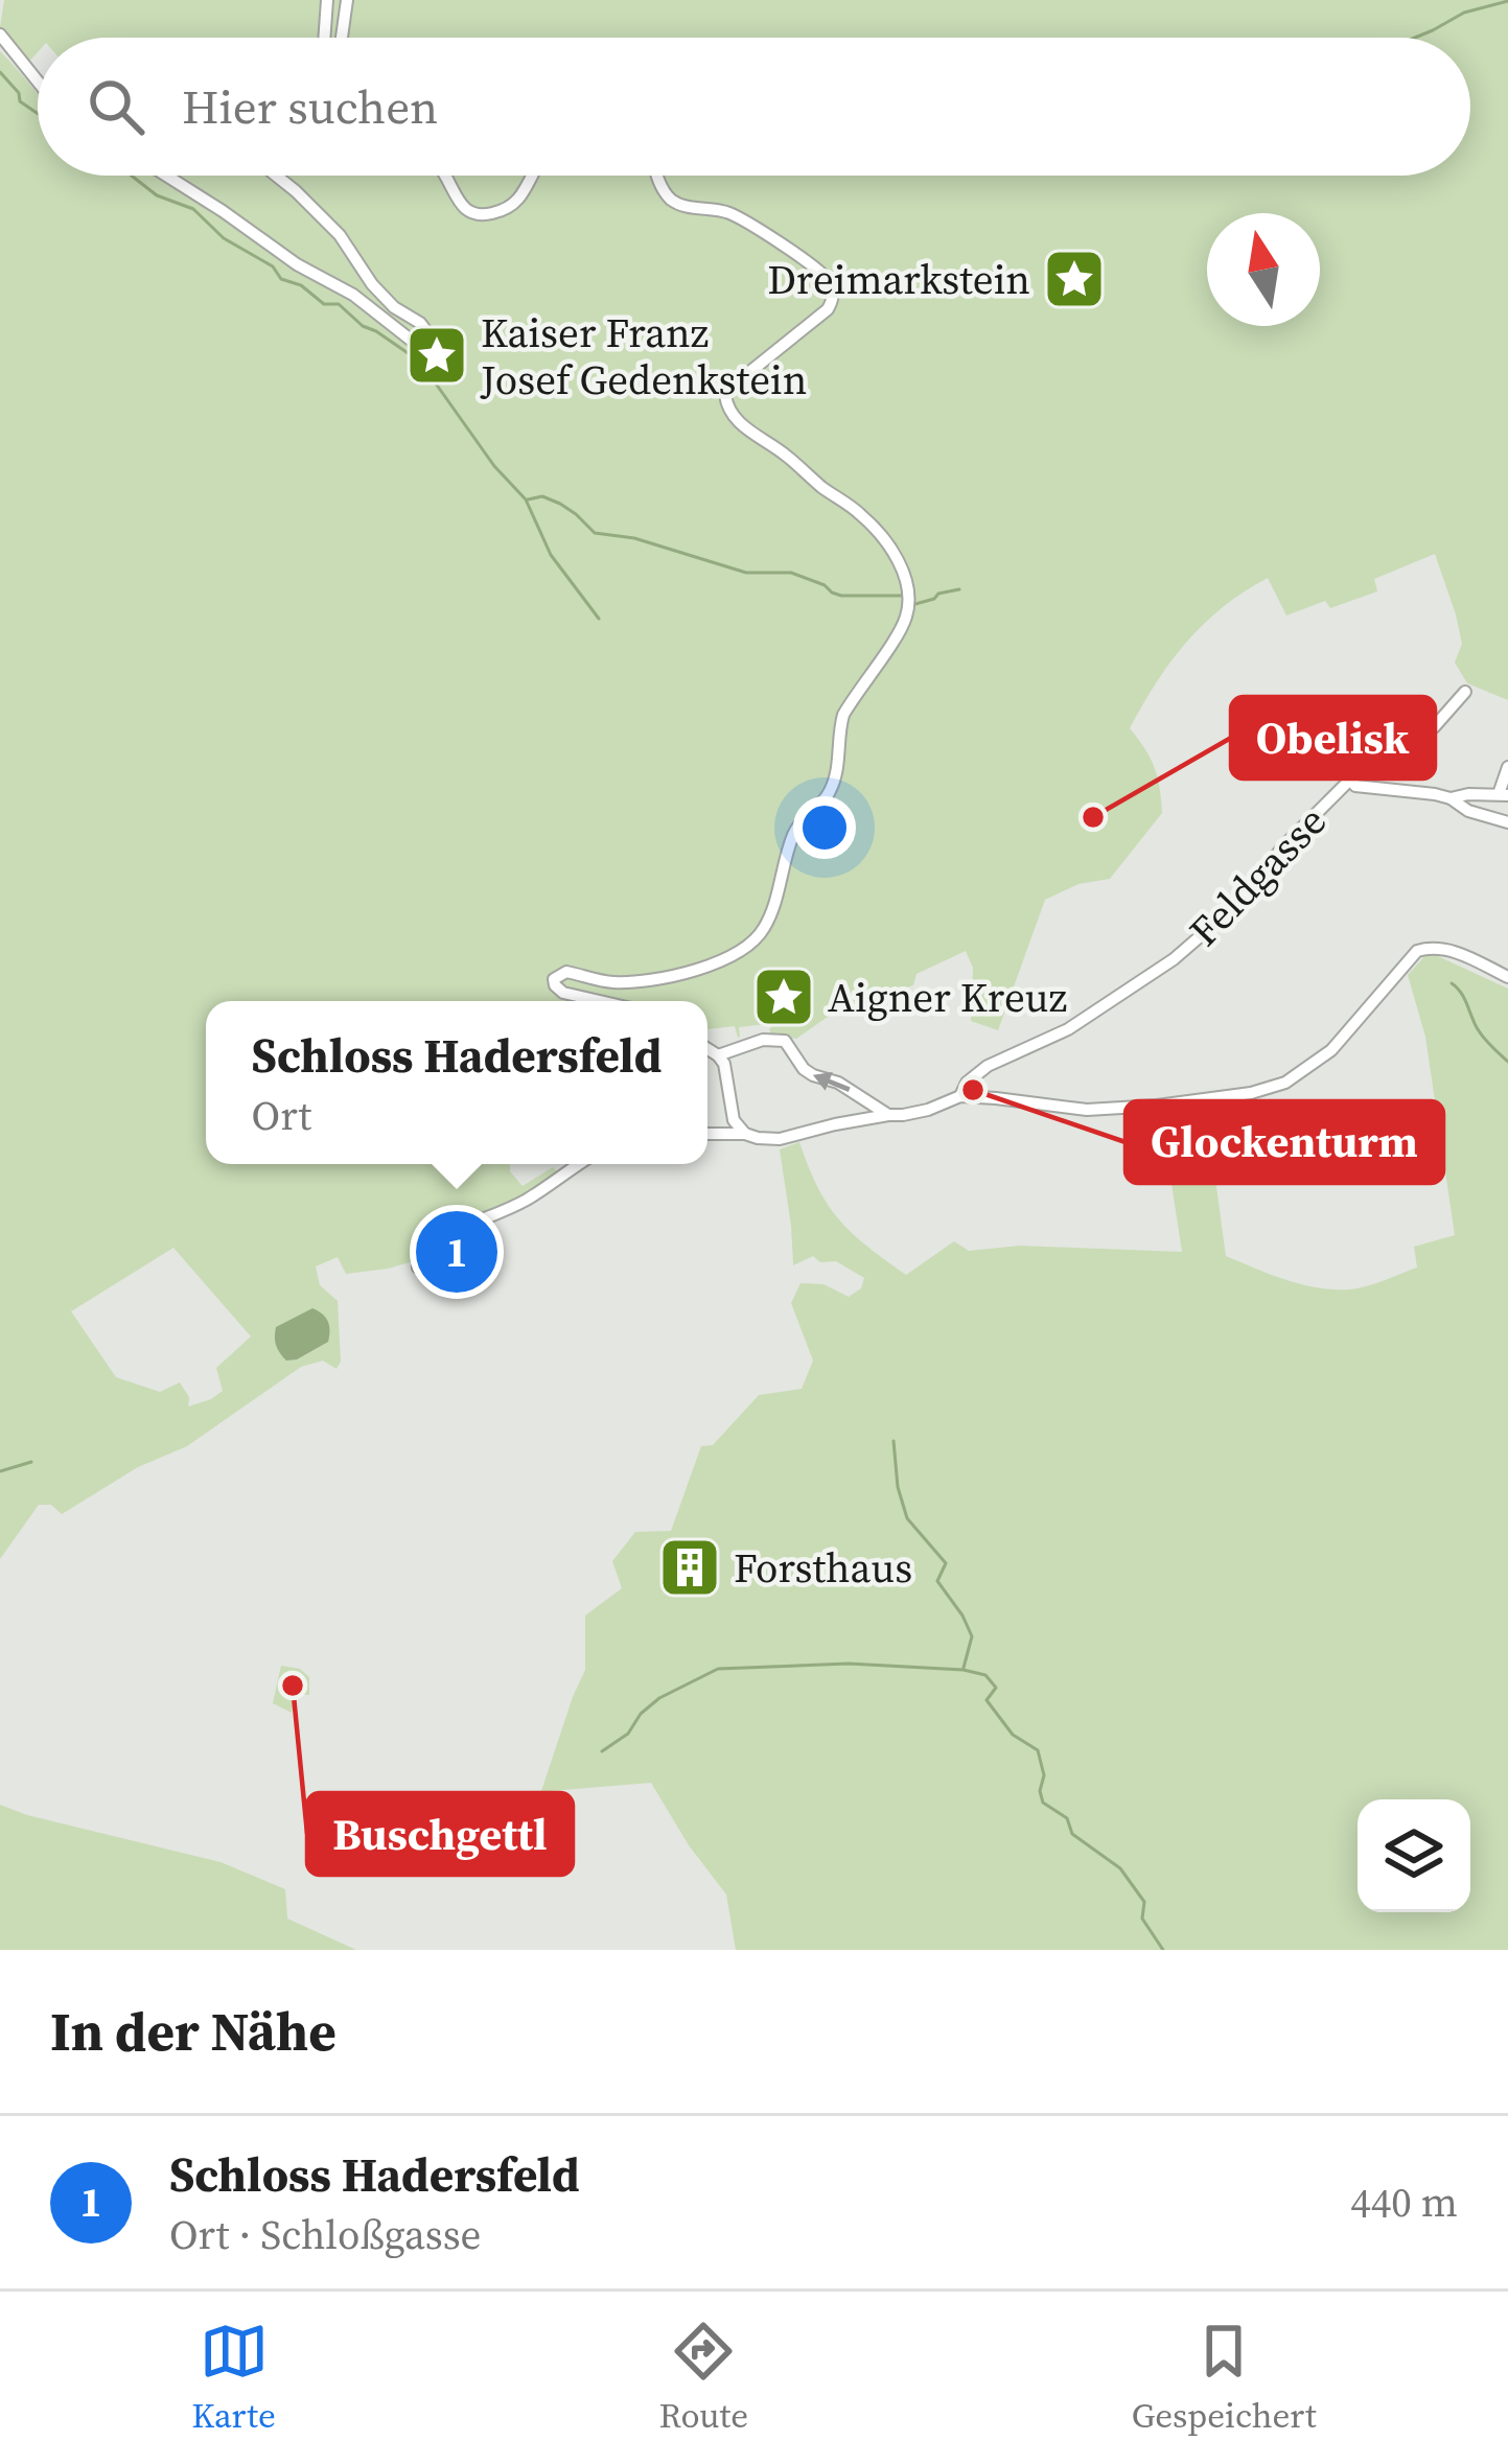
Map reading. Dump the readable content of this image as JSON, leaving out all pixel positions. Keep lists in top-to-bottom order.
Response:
{
  "streets": {
    "street": ["Feldgasse"]
  },
  "places": {
    "place": ["Dreimarkstein", "Kaiser Franz Josef Gedenkstein", "Aigner Kreuz"],
    "other": ["Obelisk", "Glockenturm", "Buschgettl"],
    "building": ["Forsthaus"]
  },
  "north": "top",
  "page": {
    "search": "Hier suchen",
    "popup": ["Schloss Hadersfeld", "Ort"],
    "pins": "1",
    "heading": "In der Nähe",
    "list": [
      {
        "mark": "1",
        "name": "Schloss Hadersfeld",
        "note": "Ort · Schloßgasse",
        "value": "440 m"
      }
    ],
    "nav": ["Karte", "Route", "Gespeichert"]
  }
}
